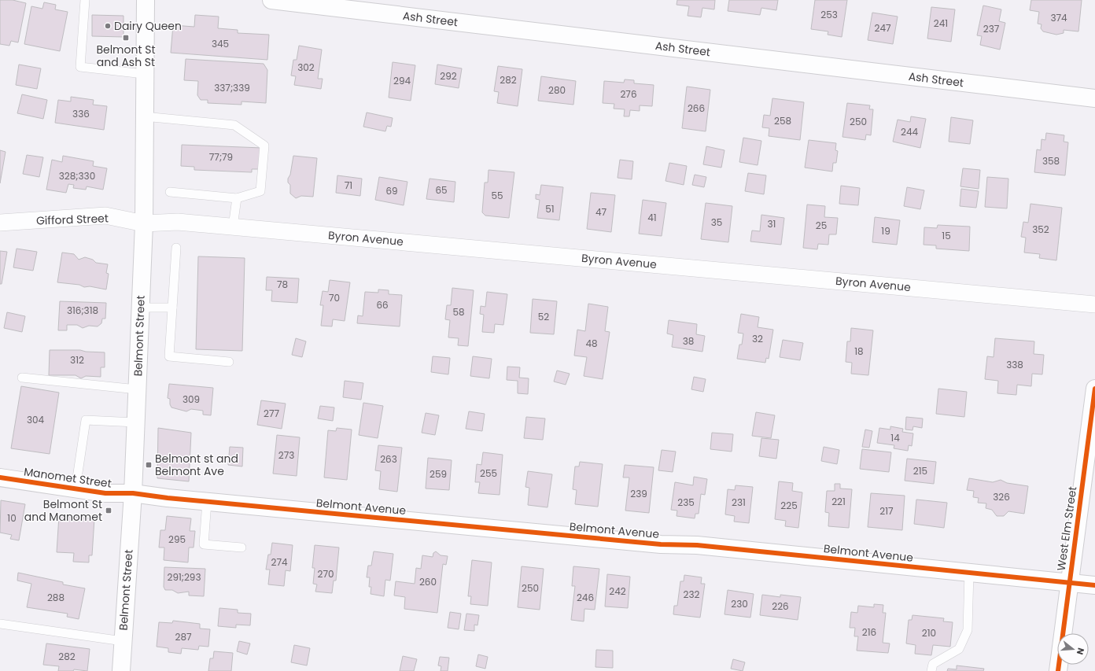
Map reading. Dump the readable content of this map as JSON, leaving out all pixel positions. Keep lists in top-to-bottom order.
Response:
{
  "streets": {
    "street": [
      "Ash Street",
      "Gifford Street",
      "Byron Avenue",
      "Belmont Street",
      "Manomet Street",
      "Belmont Avenue",
      "West Elm Street"
    ]
  },
  "crossings": [
    ["Gifford Street", "Byron Avenue"],
    ["Gifford Street", "Belmont Street"],
    ["Byron Avenue", "Belmont Street"],
    ["Belmont Street", "Manomet Street"],
    ["Belmont Street", "Belmont Avenue"],
    ["Manomet Street", "Belmont Avenue"],
    ["Belmont Avenue", "West Elm Street"]
  ],
  "places": {
    "other": ["Dairy Queen"],
    "transit": ["Belmont St and Ash St", "Belmont st and Belmont Ave", "Belmont St and Manomet"]
  },
  "house_numbers": [
    "253",
    "374",
    "241",
    "247",
    "237",
    "345",
    "302",
    "292",
    "282",
    "294",
    "337;339",
    "280",
    "276",
    "266",
    "336",
    "258",
    "250",
    "244",
    "77;79",
    "358",
    "328;330",
    "71",
    "65",
    "69",
    "55",
    "51",
    "47",
    "41",
    "35",
    "31",
    "25",
    "352",
    "19",
    "15",
    "78",
    "70",
    "66",
    "316;318",
    "58",
    "52",
    "32",
    "38",
    "48",
    "18",
    "312",
    "338",
    "309",
    "277",
    "304",
    "14",
    "273",
    "263",
    "215",
    "255",
    "259",
    "239",
    "326",
    "221",
    "235",
    "231",
    "225",
    "217",
    "10",
    "295",
    "274",
    "270",
    "291;293",
    "260",
    "250",
    "242",
    "232",
    "288",
    "246",
    "230",
    "226",
    "216",
    "210",
    "287",
    "282"
  ],
  "north": "right"
}
